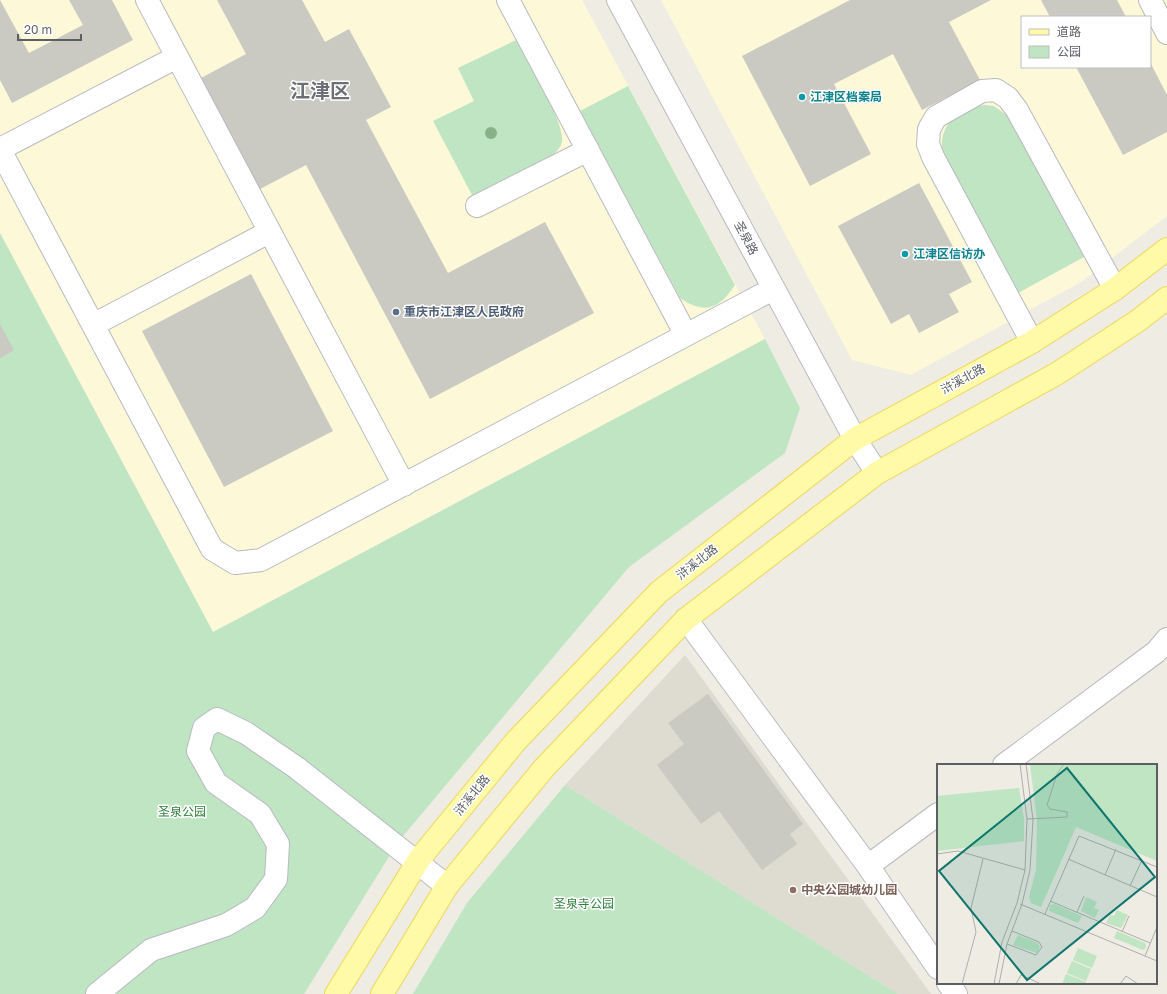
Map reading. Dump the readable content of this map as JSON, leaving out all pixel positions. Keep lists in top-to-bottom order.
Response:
{
  "streets": {
    "main road": ["浒溪北路"],
    "street": ["圣泉路"]
  },
  "crossings": [
    ["圣泉路", "浒溪北路"]
  ],
  "districts": ["江津区"],
  "parks": ["圣泉公园", "圣泉寺公园"],
  "places": [
    "江津区档案局",
    "江津区信访办",
    "重庆市江津区人民政府",
    "中央公园城幼儿园"
  ],
  "legend": ["道路", "公园"],
  "scale_bar": "20 m"
}
